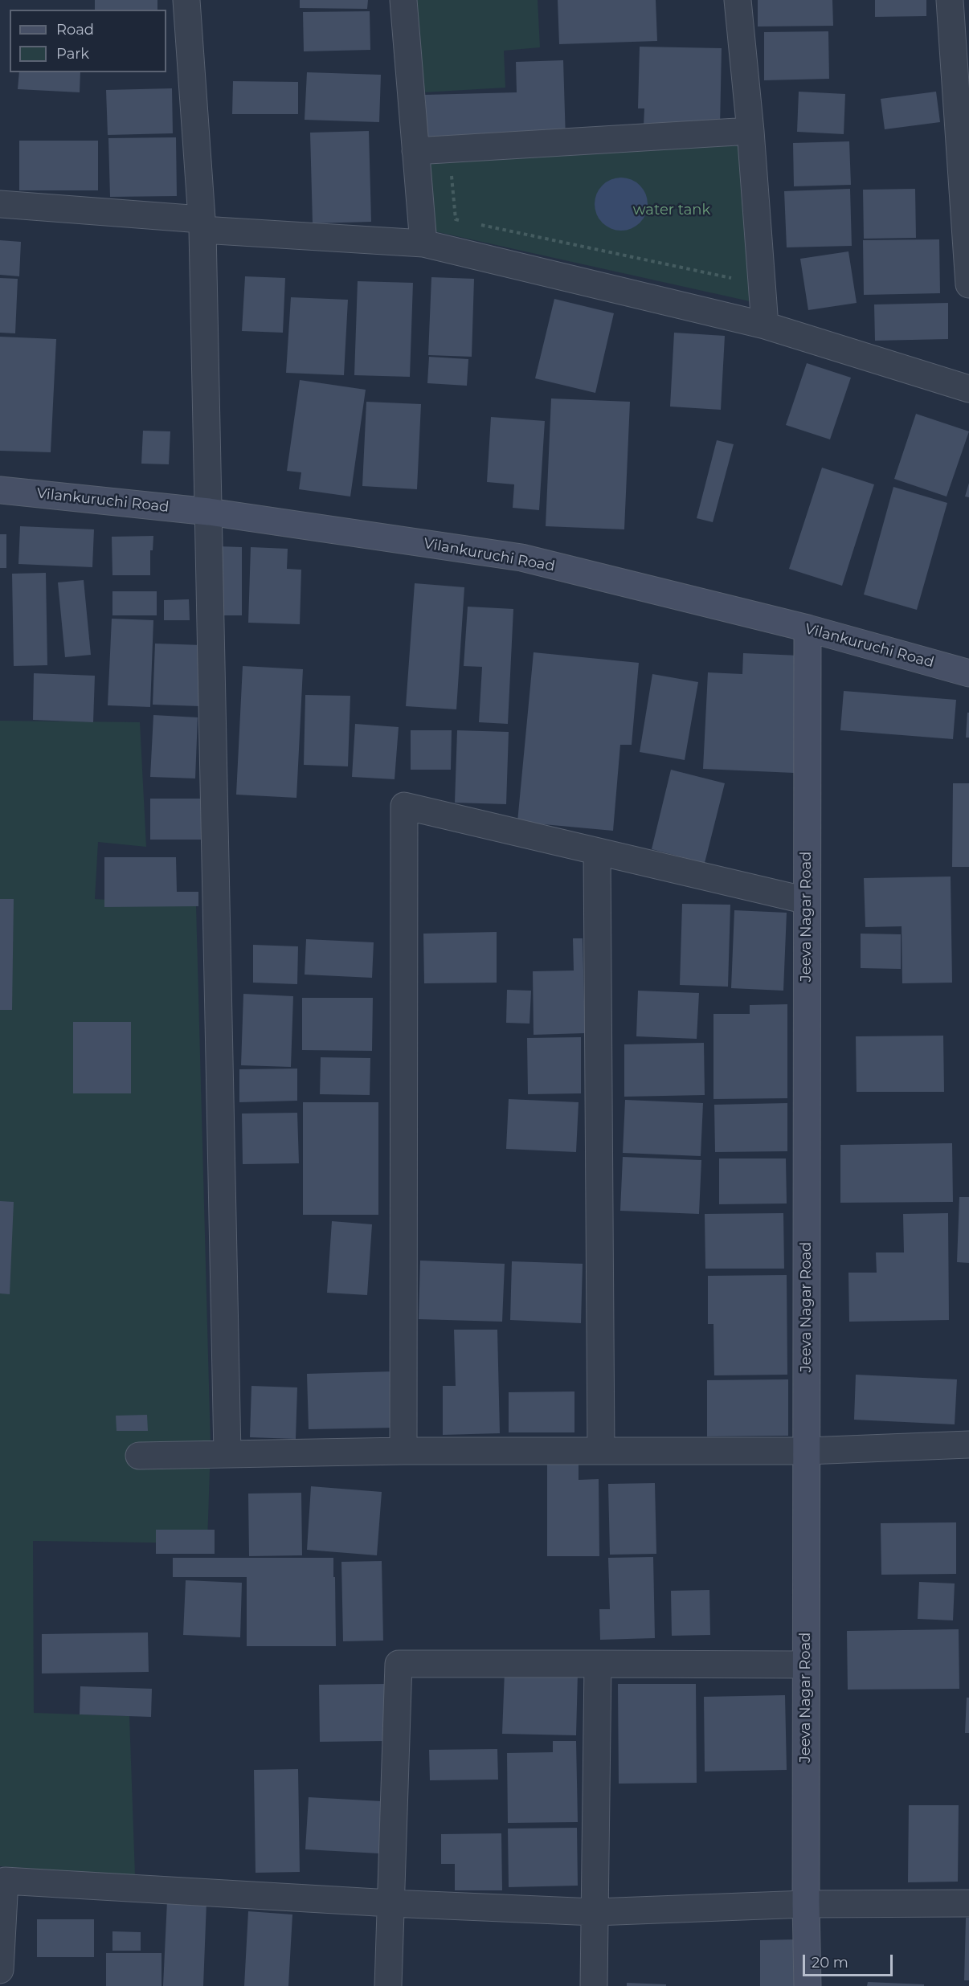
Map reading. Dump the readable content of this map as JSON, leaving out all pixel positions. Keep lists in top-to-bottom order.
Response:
{
  "streets": {
    "street": ["Vilankuruchi Road", "Jeeva Nagar Road"]
  },
  "crossings": [
    ["Vilankuruchi Road", "Jeeva Nagar Road"]
  ],
  "parks": ["water tank"],
  "legend": ["Road", "Park"],
  "scale_bar": "20 m"
}
